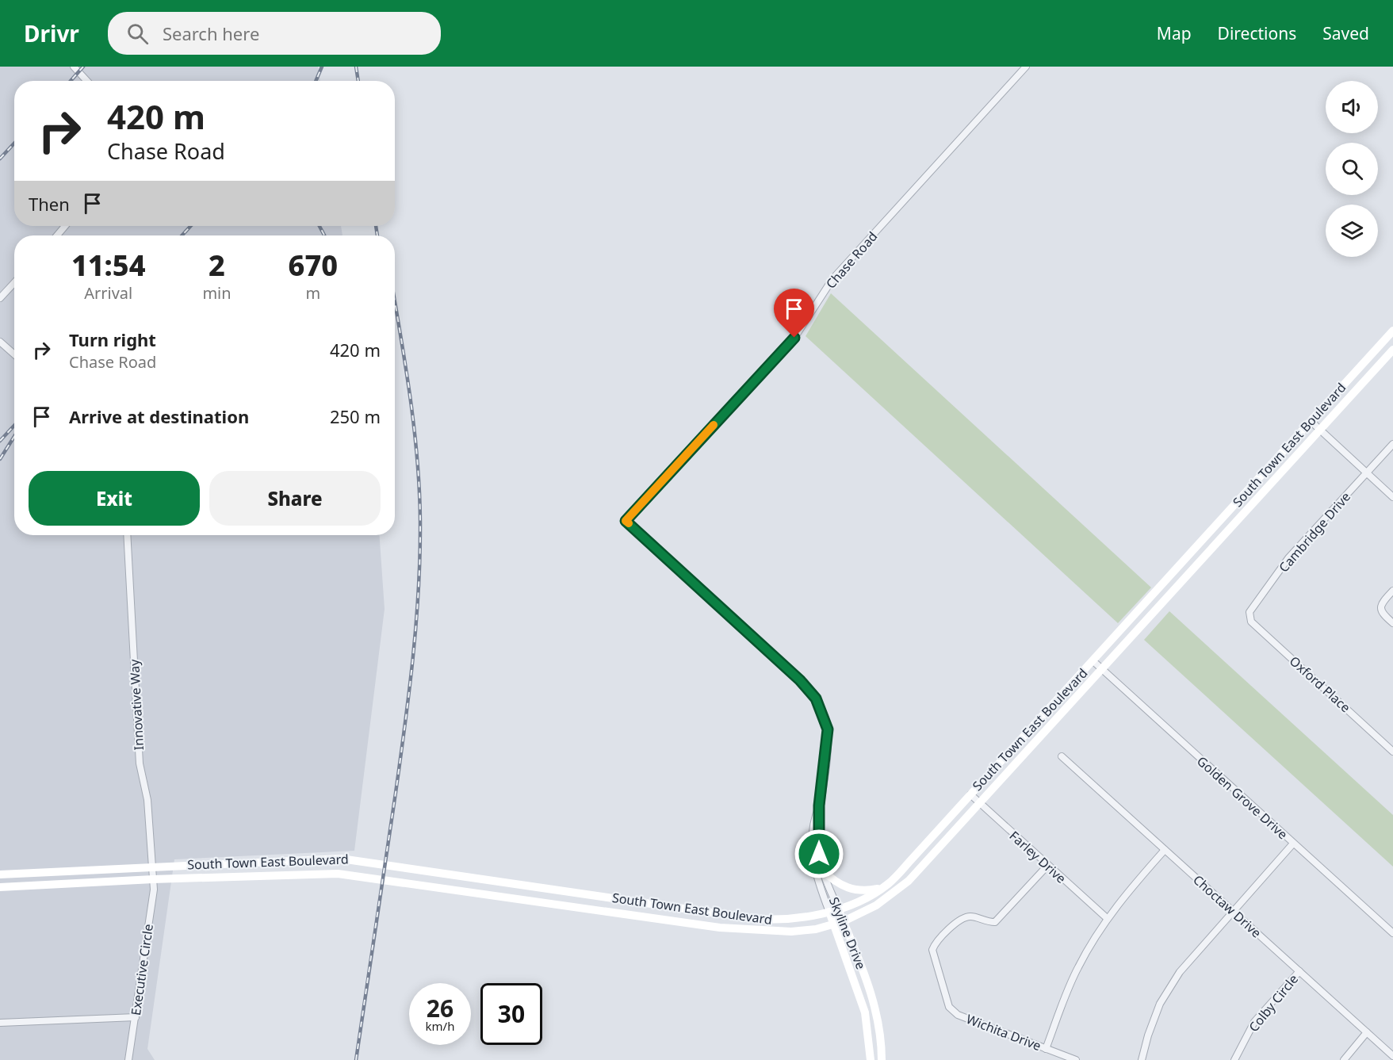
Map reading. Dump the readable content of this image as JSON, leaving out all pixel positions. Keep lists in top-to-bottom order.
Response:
{
  "streets": {
    "main road": ["South Town East Boulevard", "Skyline Drive"],
    "street": [
      "Chase Road",
      "Cambridge Drive",
      "Oxford Place",
      "Innovative Way",
      "Golden Grove Drive",
      "Farley Drive",
      "Choctaw Drive",
      "Executive Circle",
      "Colby Circle",
      "Wichita Drive"
    ]
  },
  "crossings": [
    ["Chase Road", "Skyline Drive"],
    ["South Town East Boulevard", "Innovative Way"],
    ["South Town East Boulevard", "Golden Grove Drive"],
    ["South Town East Boulevard", "Farley Drive"],
    ["South Town East Boulevard", "Skyline Drive"],
    ["South Town East Boulevard", "Executive Circle"],
    ["Cambridge Drive", "Oxford Place"],
    ["Innovative Way", "Executive Circle"],
    ["Farley Drive", "Wichita Drive"],
    ["Choctaw Drive", "Colby Circle"]
  ],
  "page": {
    "header": "Drivr",
    "search": "Search here",
    "nav": ["Map", "Directions", "Saved"],
    "turn": ["420 m", "Chase Road"],
    "then": "Then",
    "eta": [
      "11:54",
      "Arrival",
      "2",
      "min",
      "670",
      "m"
    ],
    "list": [
      {
        "name": "Turn right",
        "note": "Chase Road",
        "value": "420 m"
      },
      {
        "name": "Arrive at destination",
        "value": "250 m"
      }
    ],
    "buttons": ["Exit", "Share"],
    "speed": "26 km/h",
    "limit": "30"
  }
}
